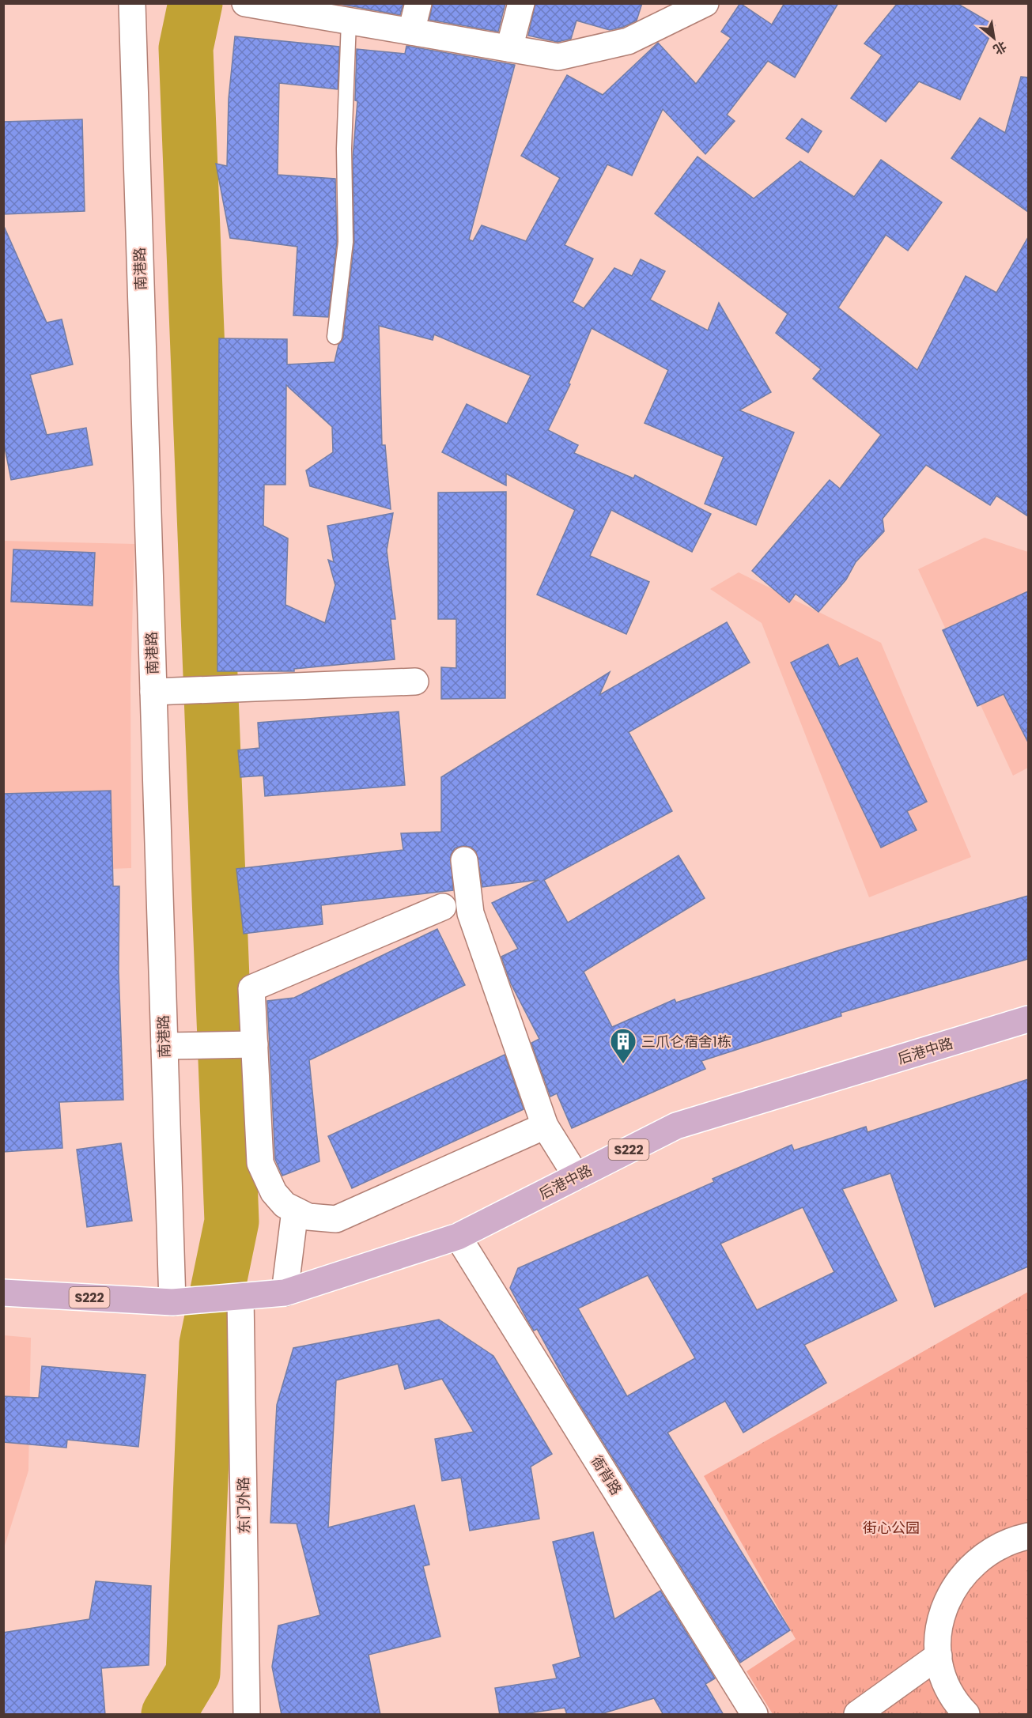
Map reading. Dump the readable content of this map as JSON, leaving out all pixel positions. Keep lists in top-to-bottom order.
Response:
{
  "streets": {
    "main road": ["后港中路", "S222"],
    "street": ["南港路", "衙背路", "东门外路"]
  },
  "crossings": [
    ["南港路", "S222"],
    ["后港中路", "S222"],
    ["后港中路", "衙背路"],
    ["后港中路", "东门外路"],
    ["S222", "东门外路"]
  ],
  "parks": ["街心公园"],
  "places": {
    "building": ["三爪仑宿舍1栋"]
  },
  "north": "bottom right"
}
